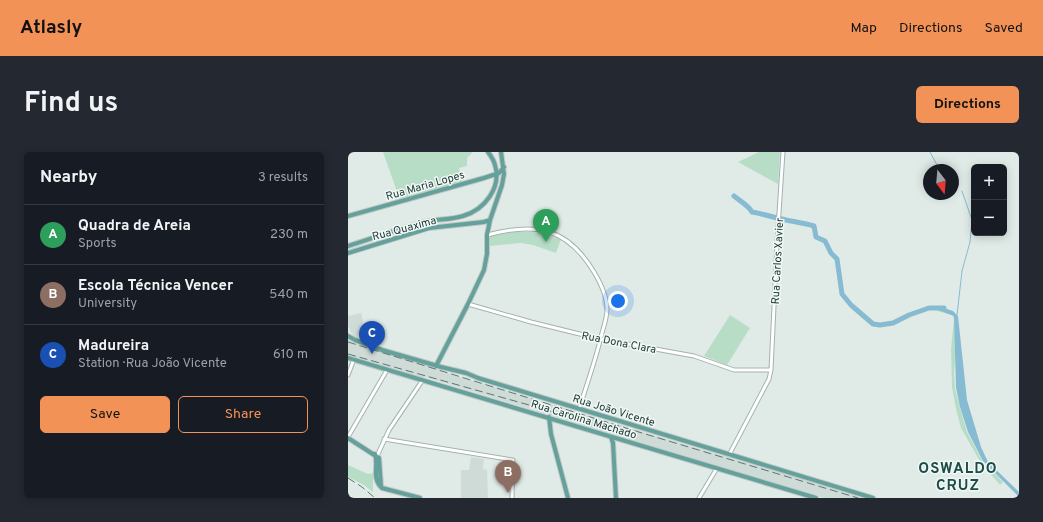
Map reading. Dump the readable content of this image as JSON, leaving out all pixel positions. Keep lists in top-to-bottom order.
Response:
{
  "streets": {
    "main road": [
      "Rua Maria Lopes",
      "Rua Quaxima",
      "Rua João Vicente",
      "Rua Carolina Machado"
    ],
    "street": ["Rua Carlos Xavier", "Rua Dona Clara"]
  },
  "crossings": [
    ["Rua Maria Lopes", "Rua Quaxima"],
    ["Rua Carlos Xavier", "Rua Dona Clara"],
    ["Rua Carlos Xavier", "Rua João Vicente"]
  ],
  "districts": ["OSWALDO CRUZ"],
  "north": "bottom",
  "page": {
    "header": "Atlasly",
    "nav": ["Map", "Directions", "Saved"],
    "title": "Find us",
    "buttons": [
      "Directions",
      ["Save", "Share"]
    ],
    "heading": ["Nearby", "3 results"],
    "map_buttons": ["+", "−"],
    "list": [
      {
        "mark": "A",
        "name": "Quadra de Areia",
        "note": "Sports",
        "value": "230 m"
      },
      {
        "mark": "B",
        "name": "Escola Técnica Vencer",
        "note": "University",
        "value": "540 m"
      },
      {
        "mark": "C",
        "name": "Madureira",
        "note": "Station · Rua João Vicente",
        "value": "610 m"
      }
    ],
    "pins": ["A", "C", "B"]
  }
}
